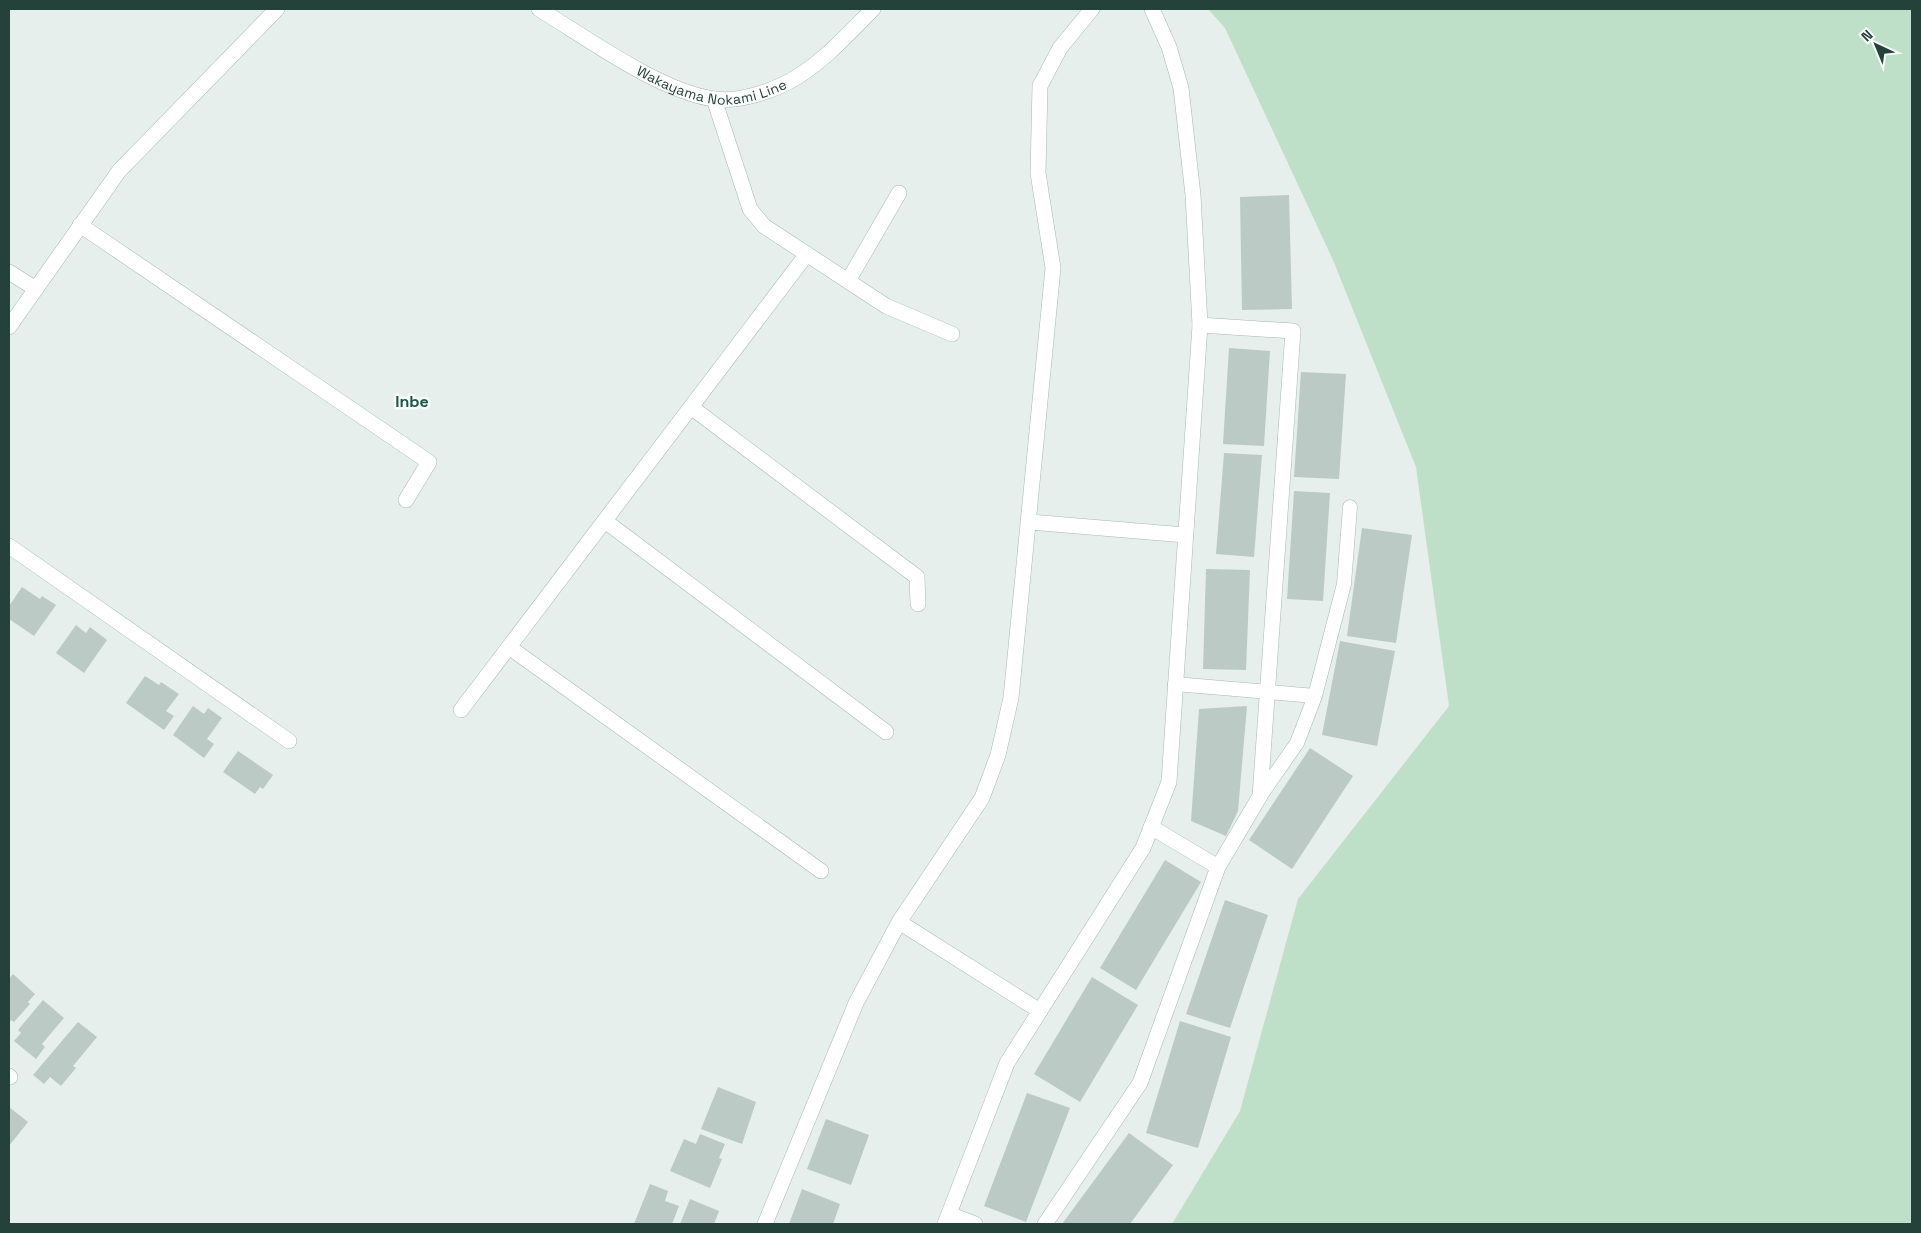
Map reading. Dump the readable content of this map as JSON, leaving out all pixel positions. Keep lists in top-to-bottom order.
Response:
{
  "streets": {
    "street": ["Wakayama Nokami Line"]
  },
  "districts": ["Inbe"],
  "north": "top left"
}
